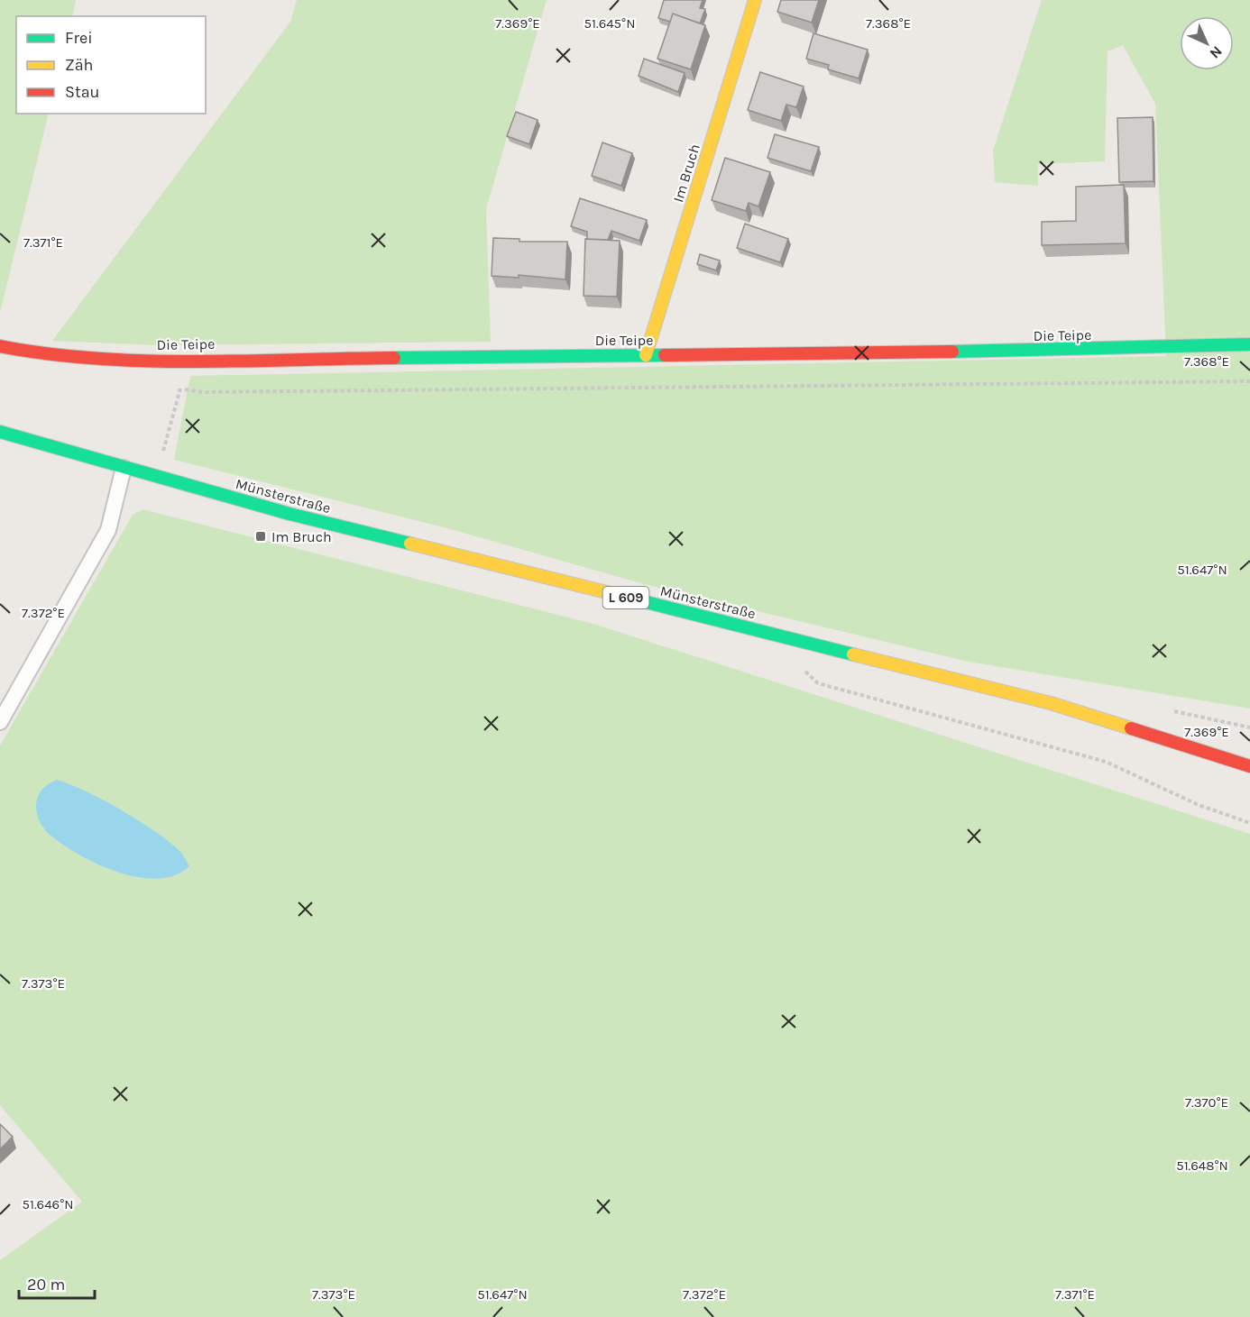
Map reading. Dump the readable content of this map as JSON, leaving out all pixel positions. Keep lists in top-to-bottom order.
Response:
{
  "streets": {
    "street": [
      "Im Bruch",
      "Die Teipe",
      "Münsterstraße",
      "L 609"
    ]
  },
  "crossings": [
    ["Im Bruch", "Die Teipe"]
  ],
  "places": {
    "transit": ["Im Bruch"]
  },
  "legend": ["Frei", "Zäh", "Stau"],
  "scale_bar": "20 m",
  "north": "bottom right",
  "coordinates": [
    "7.369°E",
    "51.645°N",
    "7.368°E",
    "7.371°E",
    "51.647°N",
    "7.372°E",
    "7.373°E",
    "7.370°E",
    "51.648°N",
    "51.646°N"
  ]
}
